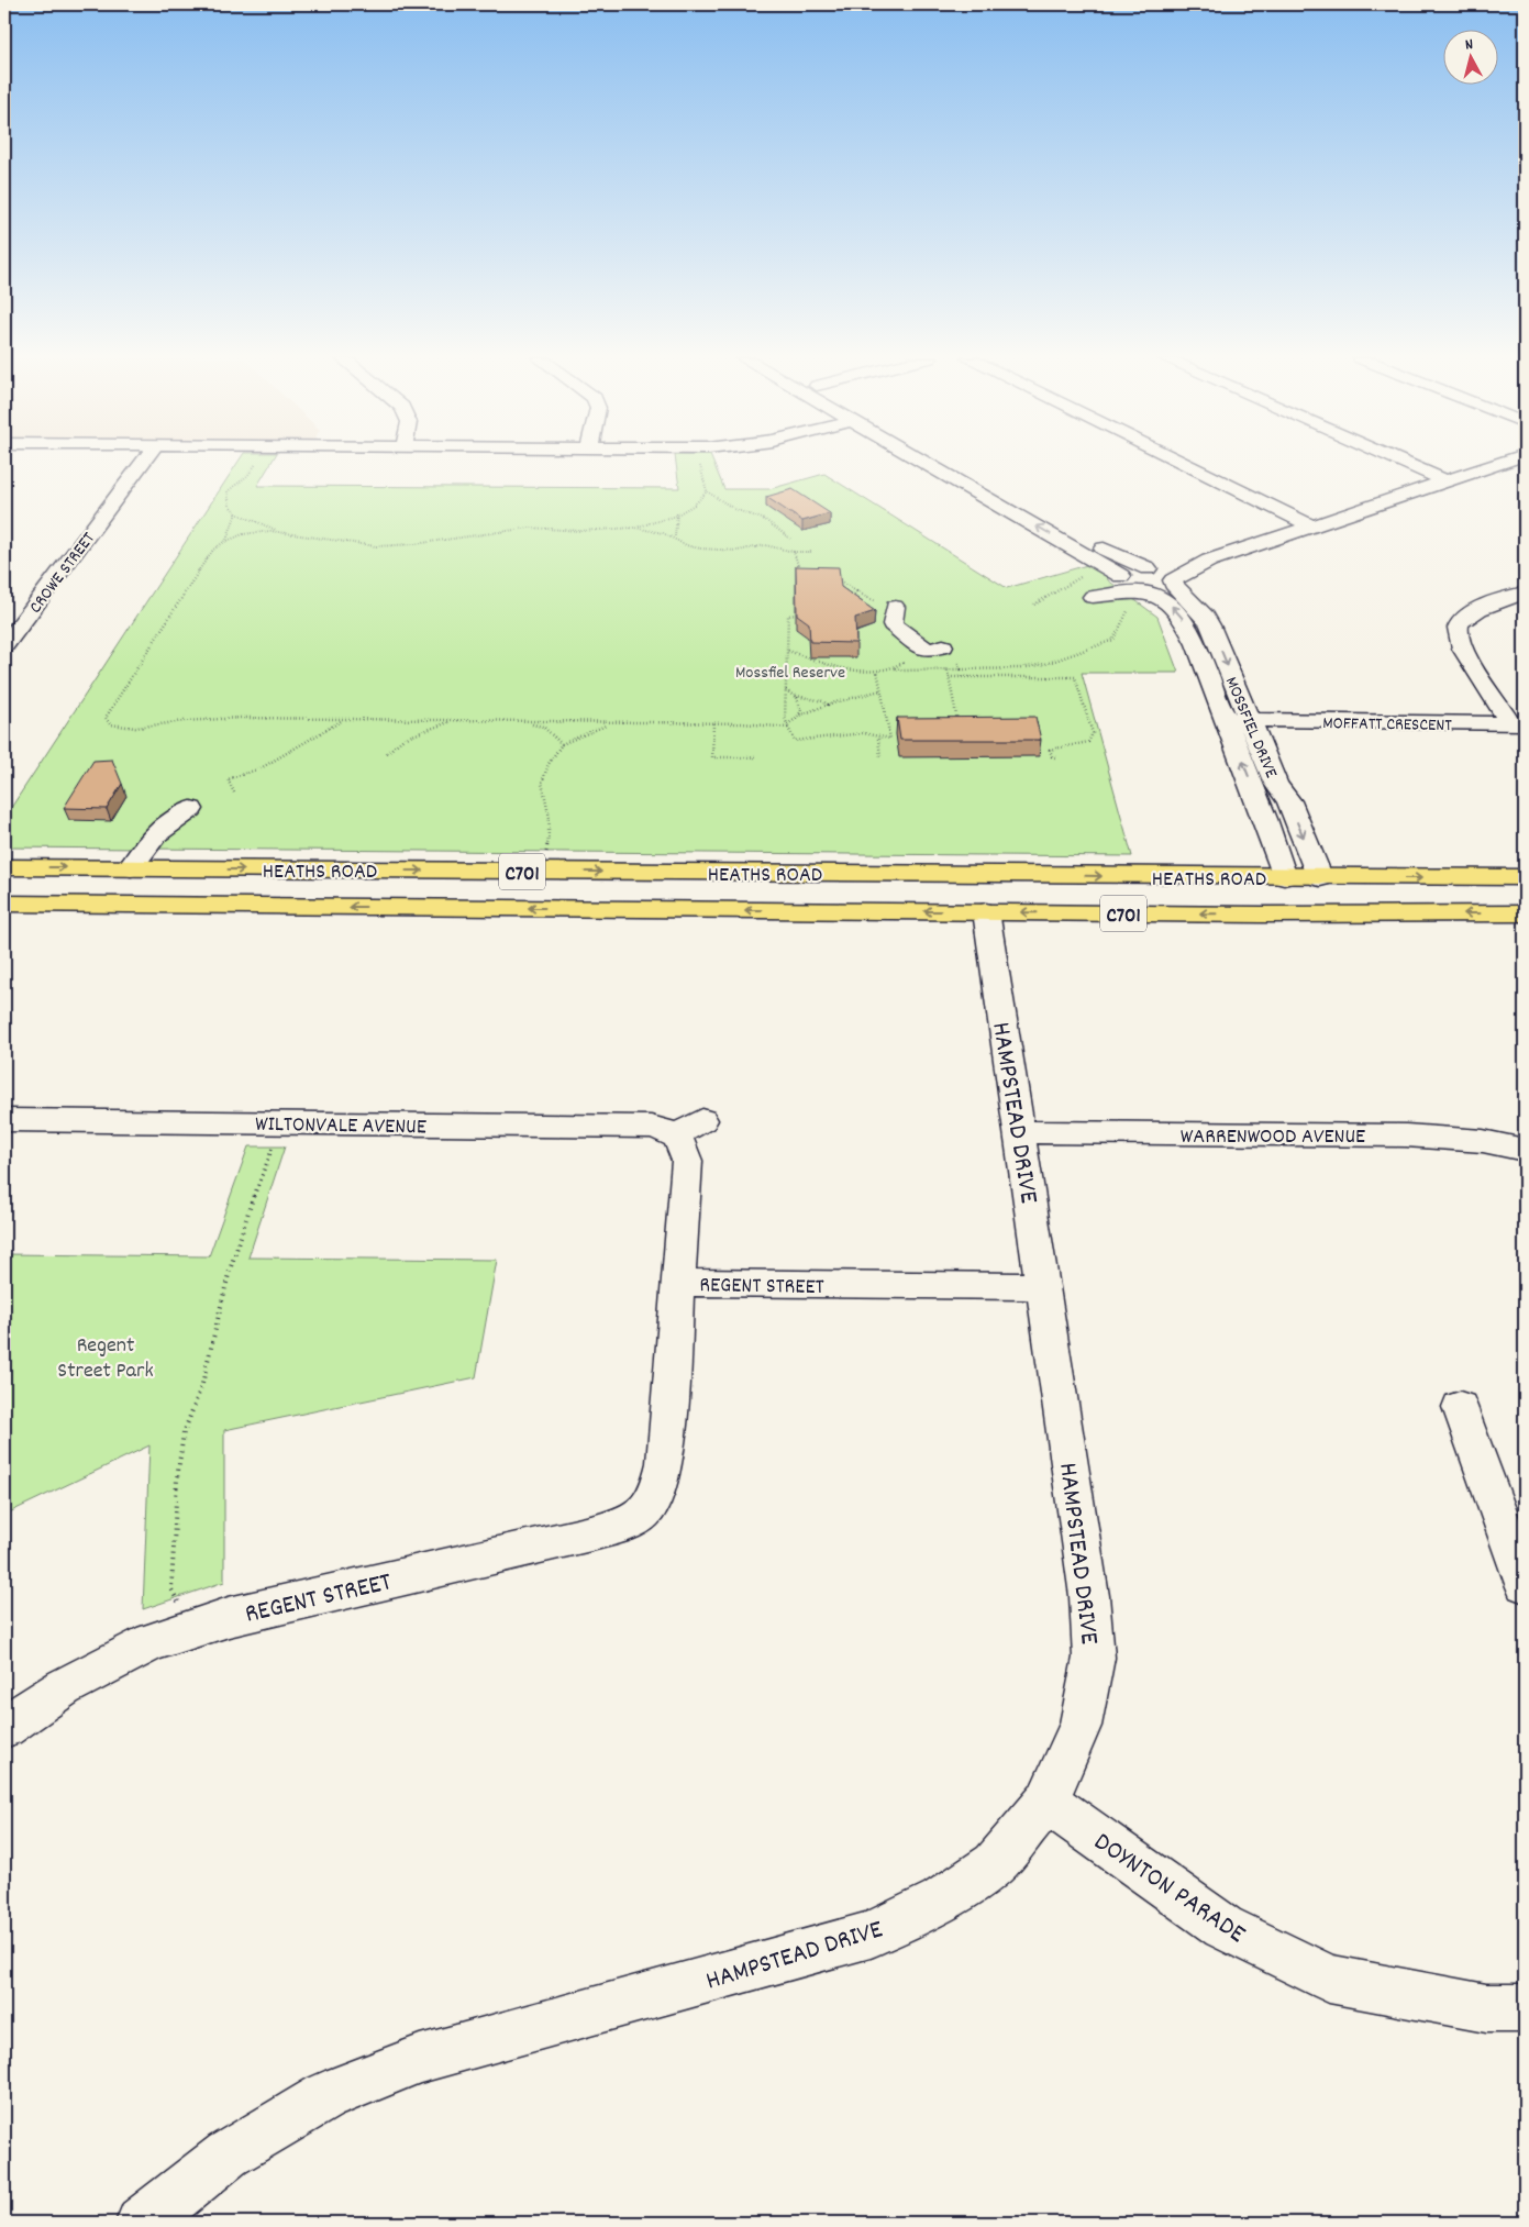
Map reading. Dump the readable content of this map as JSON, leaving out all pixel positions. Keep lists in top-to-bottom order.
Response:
{
  "streets": {
    "main road": ["HEATHS ROAD", "C701"],
    "street": [
      "CROWE STREET",
      "MOFFATT CRESCENT",
      "MOSSFIEL DRIVE",
      "HAMPSTEAD DRIVE",
      "WILTONVALE AVENUE",
      "WARRENWOOD AVENUE",
      "REGENT STREET",
      "DOYNTON PARADE"
    ]
  },
  "crossings": [
    ["MOFFATT CRESCENT", "MOSSFIEL DRIVE"],
    ["MOSSFIEL DRIVE", "HEATHS ROAD"],
    ["HEATHS ROAD", "HAMPSTEAD DRIVE"],
    ["HAMPSTEAD DRIVE", "WARRENWOOD AVENUE"],
    ["HAMPSTEAD DRIVE", "REGENT STREET"],
    ["HAMPSTEAD DRIVE", "DOYNTON PARADE"]
  ],
  "parks": ["Mossfiel Reserve", "Regent Street Park"],
  "north": "top"
}
